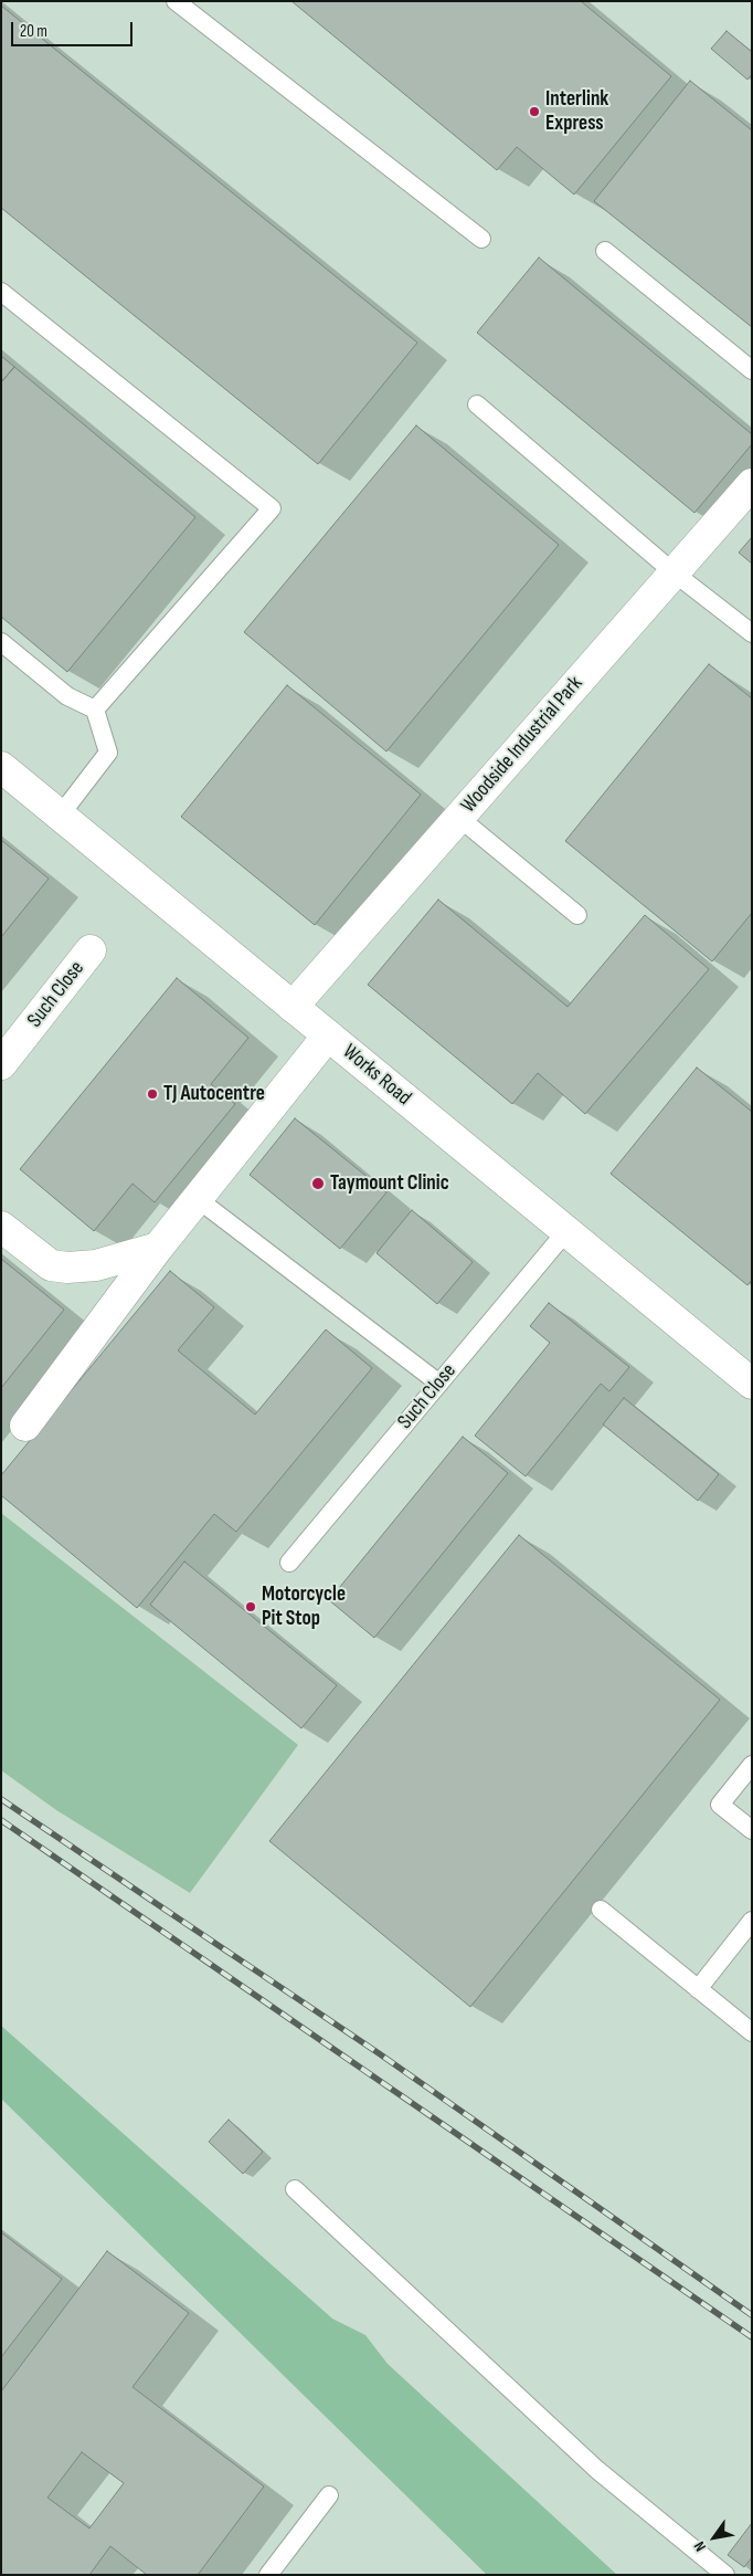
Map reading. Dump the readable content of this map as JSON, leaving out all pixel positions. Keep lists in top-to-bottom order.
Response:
{
  "streets": {
    "street": ["Woodside Industrial Park", "Such Close", "Works Road"]
  },
  "crossings": [
    ["Woodside Industrial Park", "Works Road"],
    ["Such Close", "Works Road"]
  ],
  "places": [
    "Interlink Express",
    "TJ Autocentre",
    "Taymount Clinic",
    "Motorcycle Pit Stop"
  ],
  "scale_bar": "20 m",
  "north": "bottom left"
}
